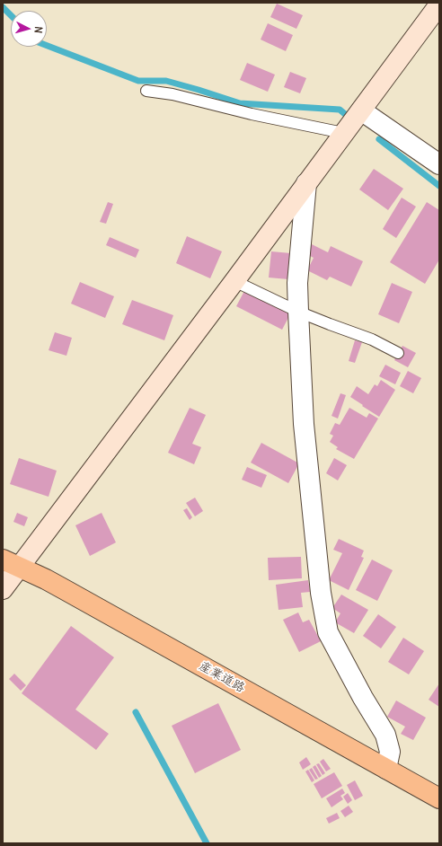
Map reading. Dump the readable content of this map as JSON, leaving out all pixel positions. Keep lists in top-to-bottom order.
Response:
{
  "streets": {
    "main road": ["産業道路"]
  },
  "north": "right"
}
